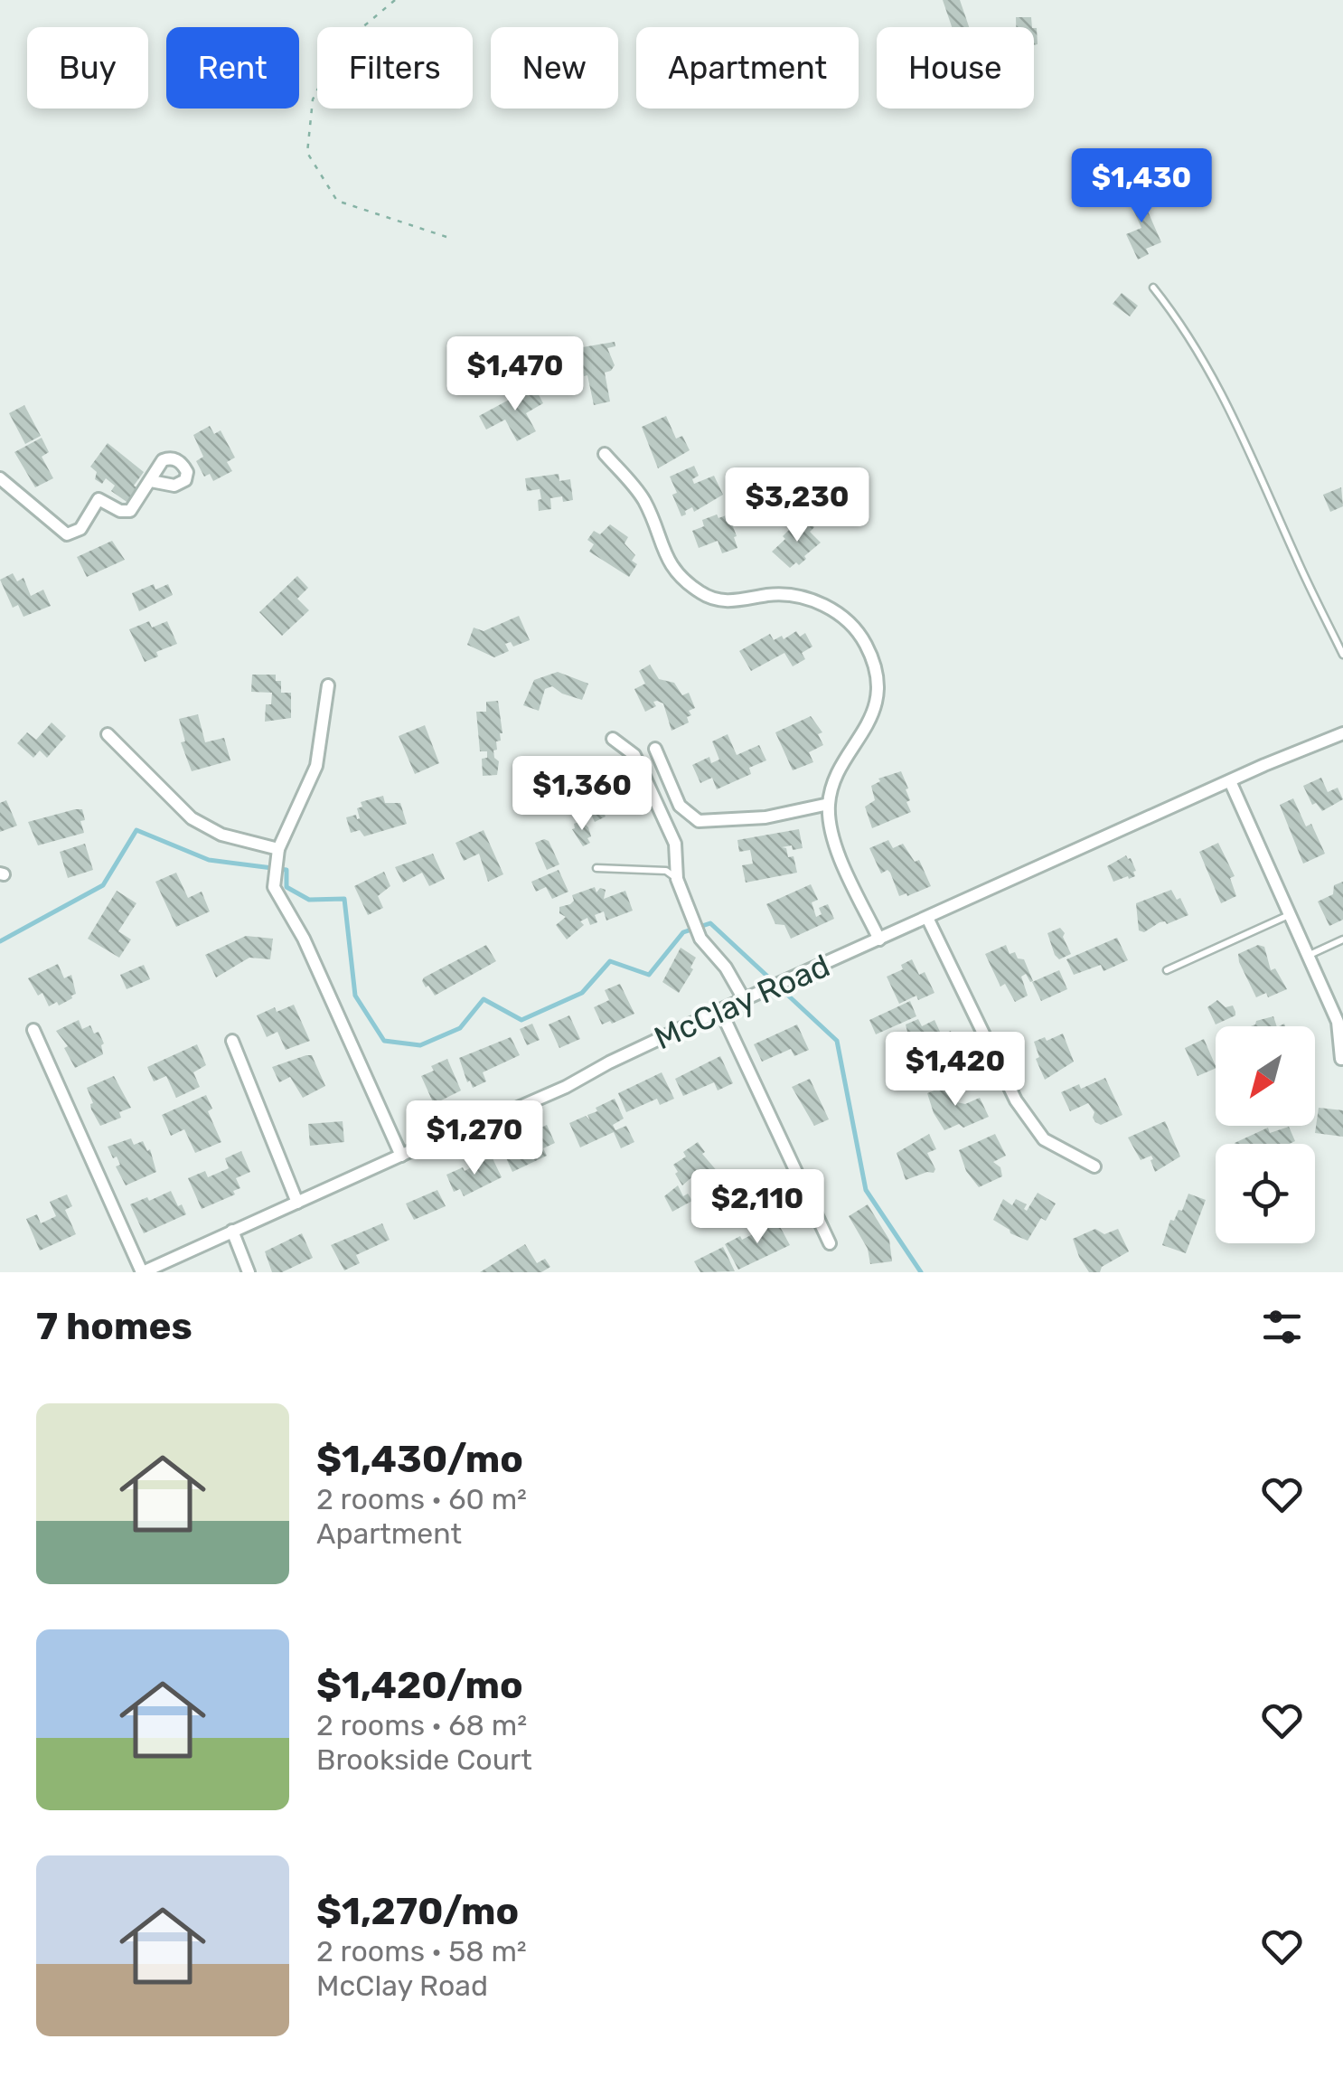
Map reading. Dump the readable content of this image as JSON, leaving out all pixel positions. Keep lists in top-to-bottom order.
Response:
{
  "streets": {
    "street": ["McClay Road"]
  },
  "north": "bottom left",
  "page": {
    "chip": [
      "Buy",
      "Rent",
      "Filters",
      "New",
      "Apartment",
      "House"
    ],
    "price": [
      "$1,430",
      "$1,470",
      "$3,230",
      "$1,360",
      "$1,420",
      "$1,270",
      "$2,110"
    ],
    "heading": "7 homes",
    "list": [
      {
        "name": "$1,430/mo",
        "note": "2 rooms · 60 m² · Apartment"
      },
      {
        "name": "$1,420/mo",
        "note": "2 rooms · 68 m² · Brookside Court"
      },
      {
        "name": "$1,270/mo",
        "note": "2 rooms · 58 m² · McClay Road"
      }
    ]
  }
}
